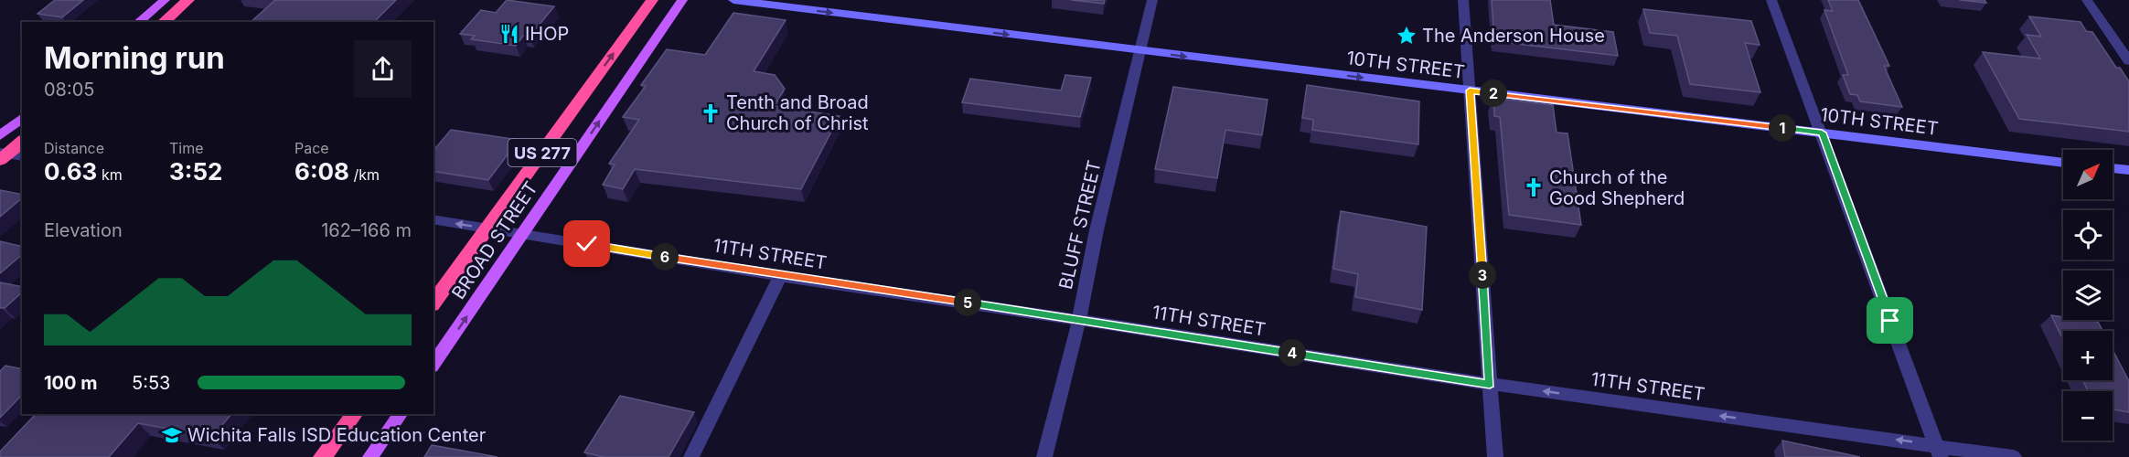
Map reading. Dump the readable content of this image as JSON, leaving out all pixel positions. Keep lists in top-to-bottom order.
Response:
{
  "streets": {
    "highway": ["US 277"],
    "main road": ["BROAD STREET"],
    "street": ["10TH STREET", "BLUFF STREET", "11TH STREET"]
  },
  "crossings": [
    ["10TH STREET", "BLUFF STREET"],
    ["BLUFF STREET", "11TH STREET"],
    ["BROAD STREET", "11TH STREET"]
  ],
  "one_way": ["10TH STREET", "BROAD STREET"],
  "places": {
    "restaurant": ["IHOP"],
    "place": ["The Anderson House"],
    "church": ["Tenth and Broad Church of Christ", "Church of the Good Shepherd"],
    "school or university": ["Wichita Falls ISD Education Center"]
  },
  "north": "top right",
  "page": {
    "heading": ["Morning run", "08:05"],
    "pins": [
      "2",
      "1",
      "6",
      "3",
      "5",
      "4"
    ],
    "stats": [
      ["Distance", "0.63 km"],
      ["Time", "3:52"],
      ["Pace", "6:08 /km"]
    ],
    "map_buttons": ["+", "−"],
    "chart": ["Elevation", "162–166 m"],
    "list": [
      {
        "name": "100 m",
        "note": "5:53"
      }
    ]
  }
}
